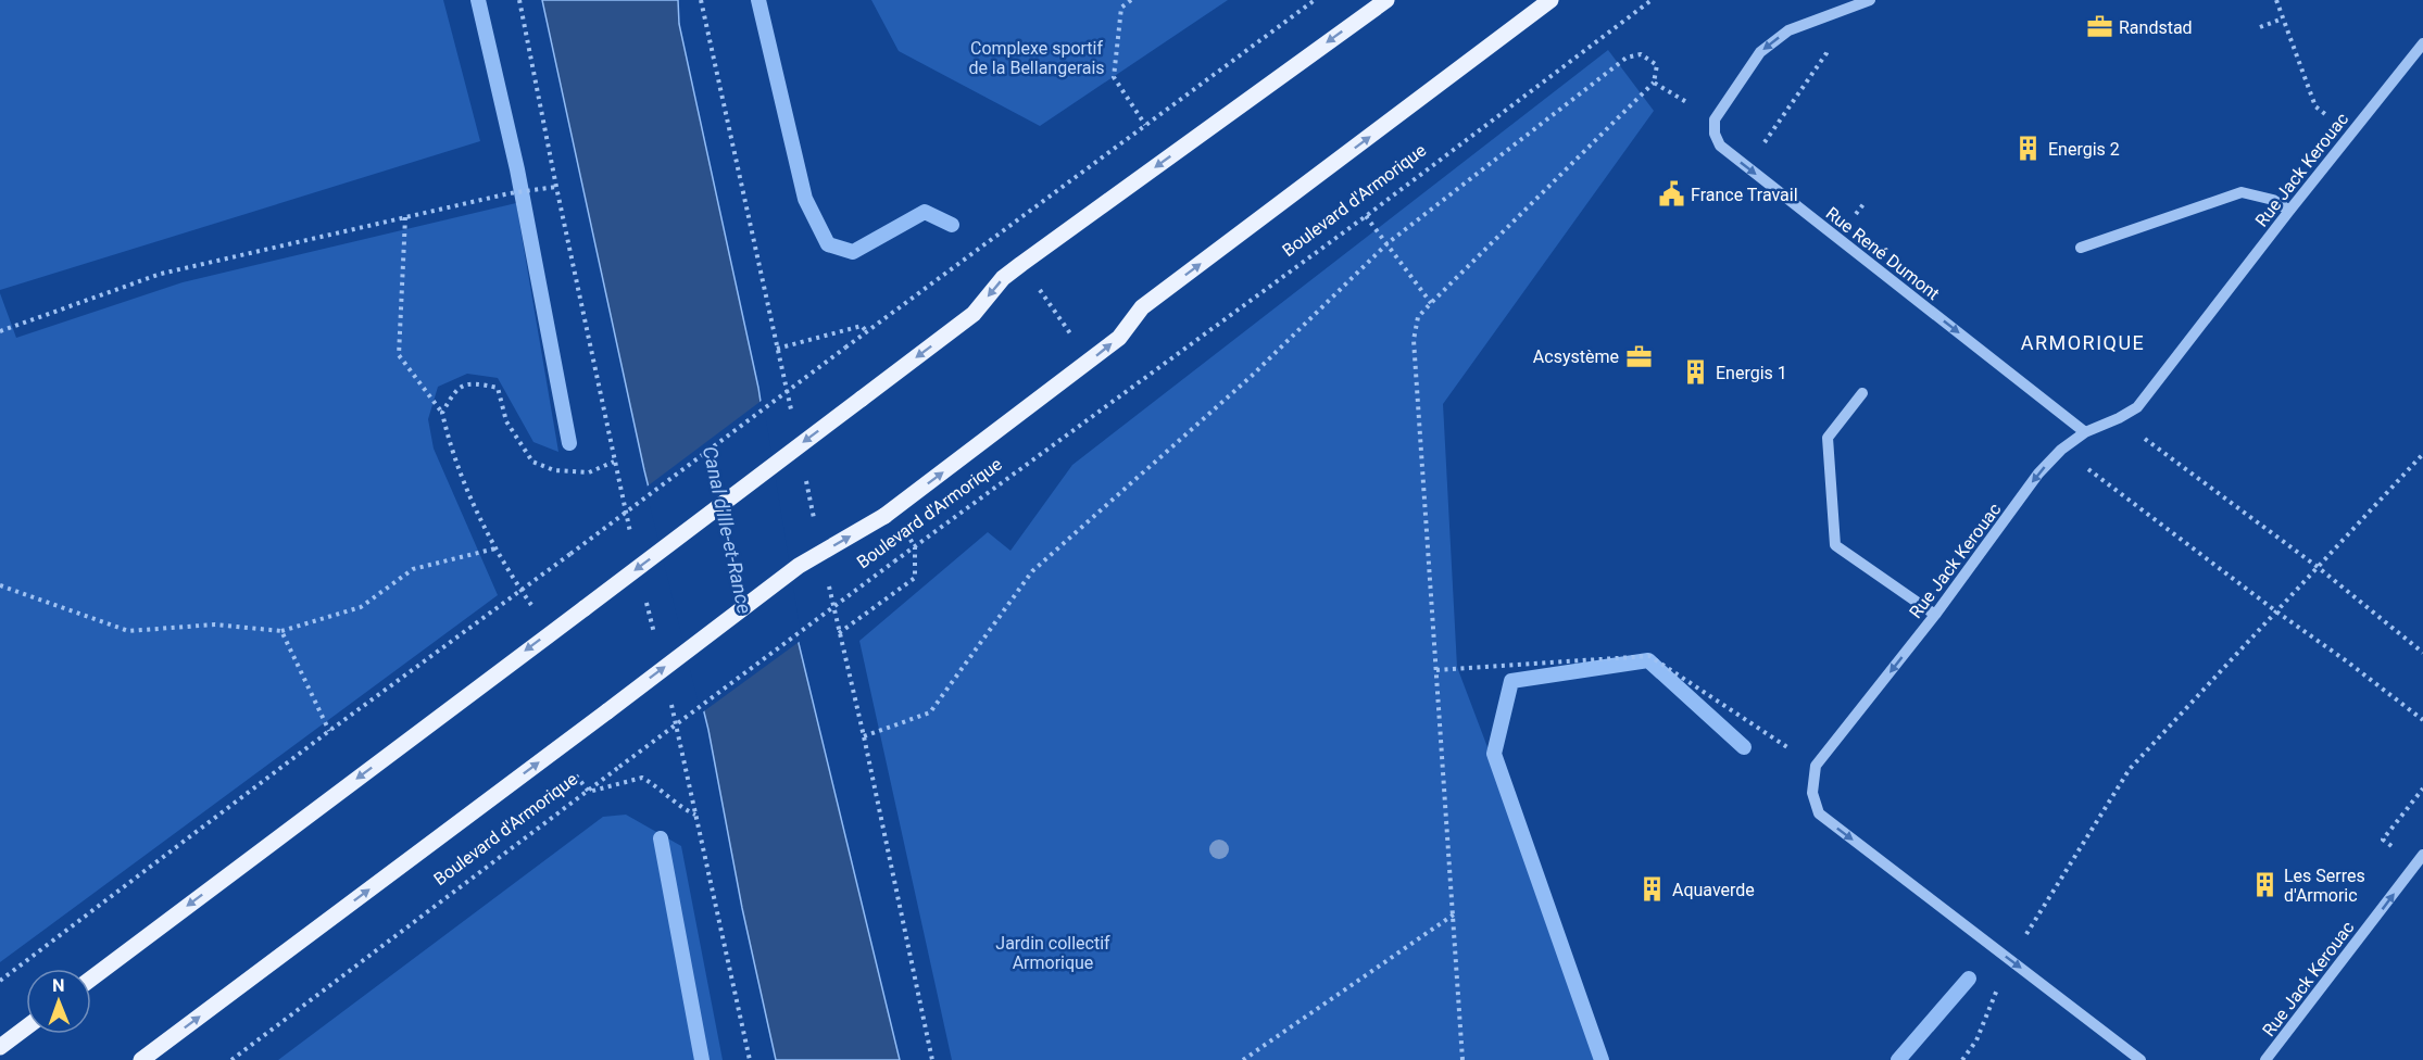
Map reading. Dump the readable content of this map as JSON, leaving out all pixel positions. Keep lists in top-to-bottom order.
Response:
{
  "streets": {
    "main road": ["Boulevard d'Armorique"],
    "street": ["Rue Jack Kerouac", "Rue René Dumont"]
  },
  "crossings": [
    ["Rue Jack Kerouac", "Rue René Dumont"]
  ],
  "one_way": ["Rue René Dumont"],
  "districts": ["ARMORIQUE"],
  "water": ["Canal d'Ille-et-Rance"],
  "parks": ["Complexe sportif de la Bellangerais", "Jardin collectif Armorique"],
  "places": {
    "office": ["Randstad", "Acsystème"],
    "building": [
      "Energis 2",
      "Energis 1",
      "Les Serres d'Armoric",
      "Aquaverde"
    ],
    "public building": ["France Travail"]
  },
  "north": "top"
}
